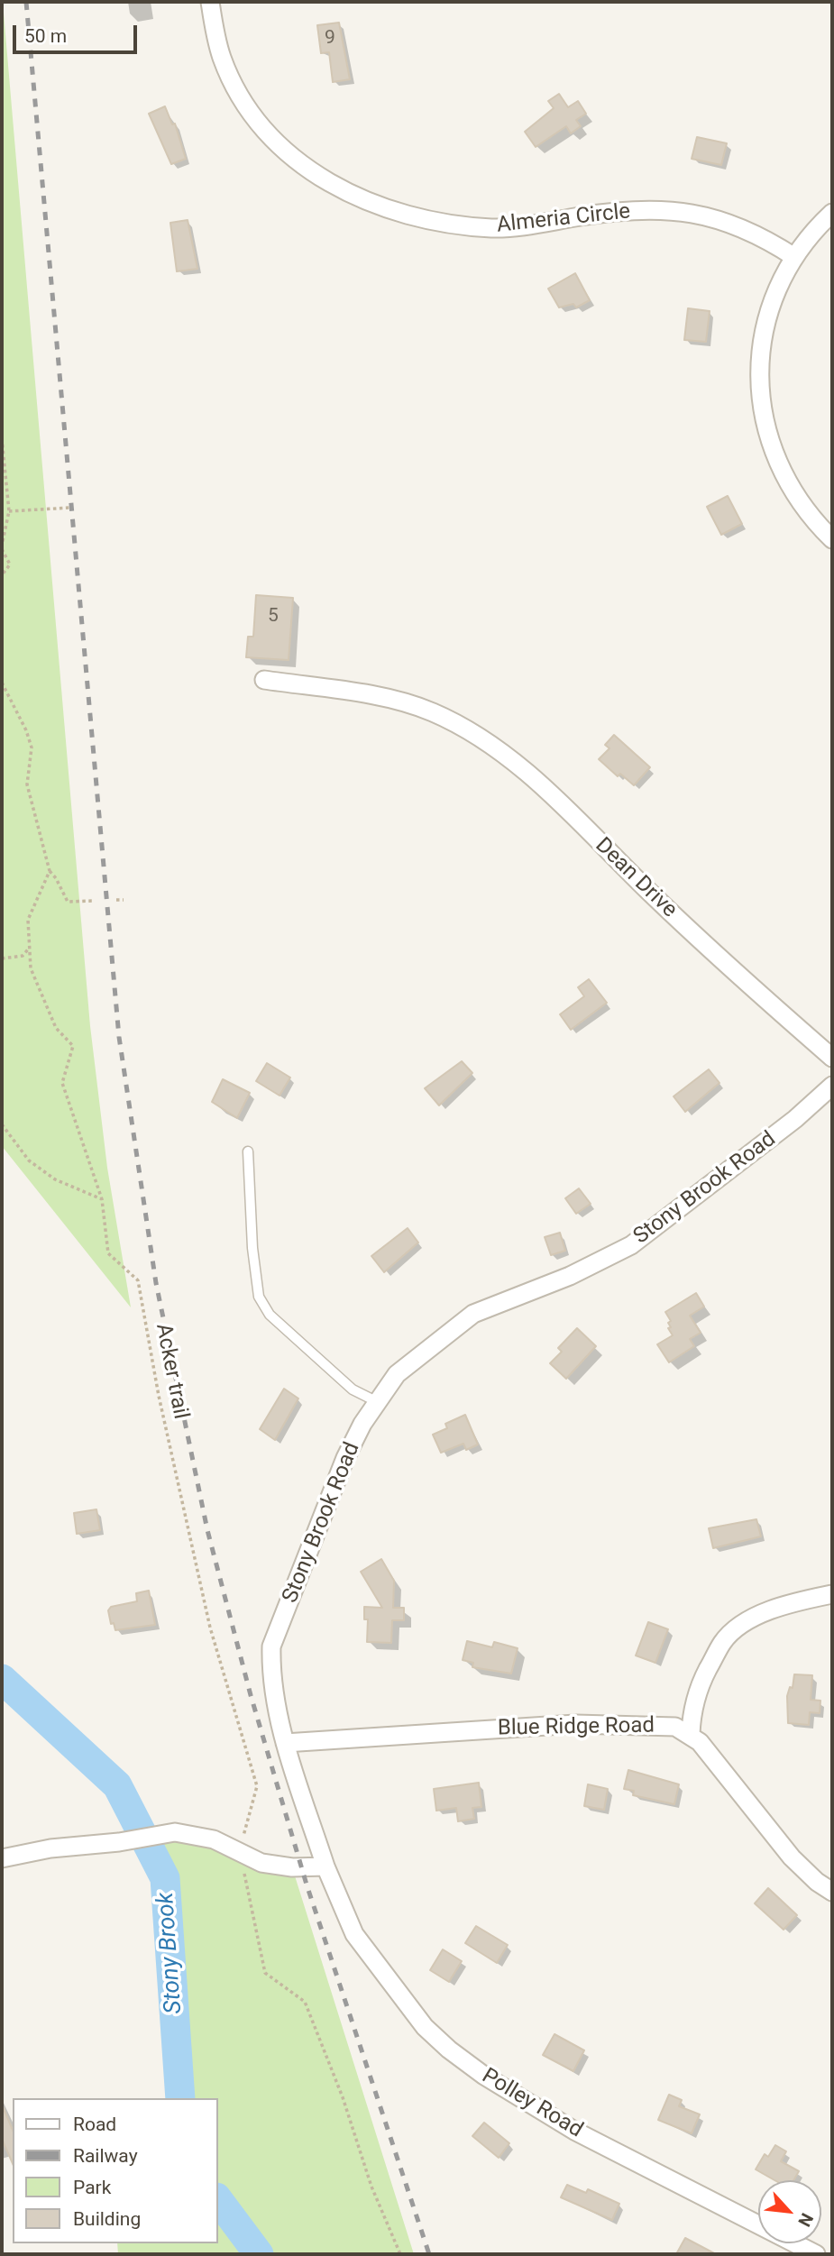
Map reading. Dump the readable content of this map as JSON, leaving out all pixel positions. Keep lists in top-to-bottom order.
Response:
{
  "streets": {
    "street": [
      "Almeria Circle",
      "Dean Drive",
      "Stony Brook Road",
      "Blue Ridge Road",
      "Polley Road"
    ],
    "path": ["Acker trail"]
  },
  "crossings": [
    ["Stony Brook Road", "Blue Ridge Road"],
    ["Stony Brook Road", "Polley Road"]
  ],
  "water": ["Stony Brook"],
  "house_numbers": ["9", "5"],
  "legend": [
    "Road",
    "Railway",
    "Park",
    "Building"
  ],
  "scale_bar": "50 m",
  "north": "bottom right"
}
